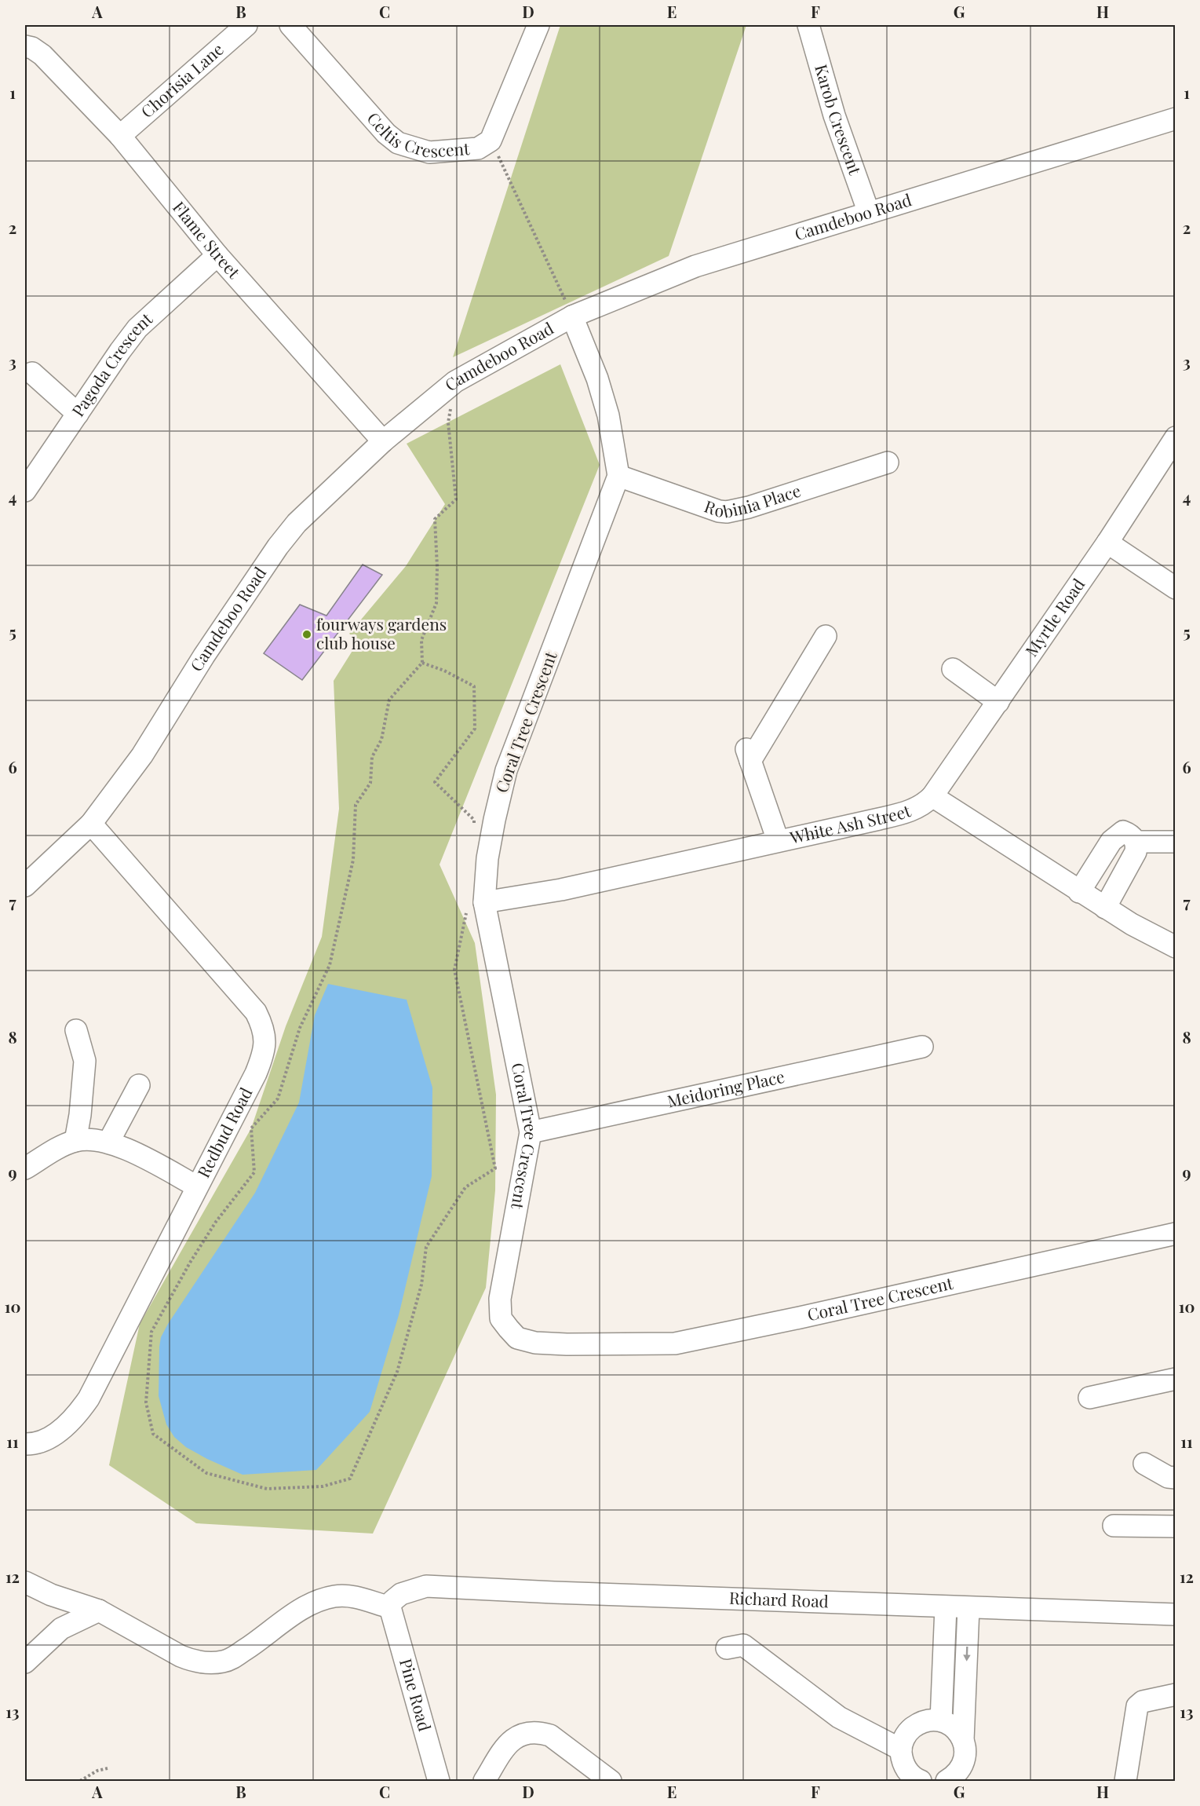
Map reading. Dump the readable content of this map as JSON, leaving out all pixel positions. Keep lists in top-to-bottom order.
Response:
{
  "streets": {
    "street": [
      "Chorisia Lane",
      "Karob Crescent",
      "Celtis Crescent",
      "Camdeboo Road",
      "Flame Street",
      "Pagoda Crescent",
      "Robinia Place",
      "Myrtle Road",
      "Coral Tree Crescent",
      "White Ash Street",
      "Meidoring Place",
      "Redbud Road",
      "Richard Road",
      "Pine Road"
    ]
  },
  "crossings": [
    ["Chorisia Lane", "Flame Street"],
    ["Karob Crescent", "Camdeboo Road"],
    ["Camdeboo Road", "Flame Street"],
    ["Camdeboo Road", "Coral Tree Crescent"],
    ["Camdeboo Road", "Redbud Road"],
    ["Flame Street", "Pagoda Crescent"],
    ["Robinia Place", "Coral Tree Crescent"],
    ["Myrtle Road", "White Ash Street"],
    ["Coral Tree Crescent", "White Ash Street"],
    ["Coral Tree Crescent", "Meidoring Place"],
    ["Richard Road", "Pine Road"]
  ],
  "places": ["fourways gardens club house"],
  "grid": {
    "columns": [
      "A",
      "B",
      "C",
      "D",
      "E",
      "F",
      "G",
      "H"
    ],
    "rows": [
      "1",
      "2",
      "3",
      "4",
      "5",
      "6",
      "7",
      "8",
      "9",
      "10",
      "11",
      "12",
      "13"
    ]
  }
}
